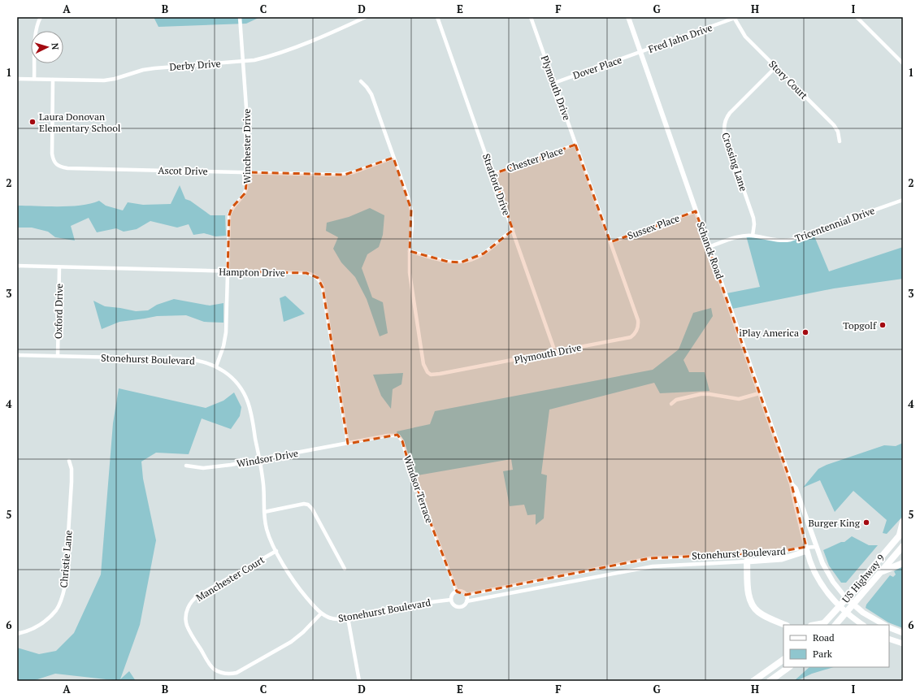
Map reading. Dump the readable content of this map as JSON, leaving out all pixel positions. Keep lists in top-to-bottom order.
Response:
{
  "streets": {
    "highway": ["US Highway 9"],
    "main road": ["Schanck Road", "Stonehurst Boulevard"],
    "street": [
      "Fred Jahn Drive",
      "Derby Drive",
      "Dover Place",
      "Story Court",
      "Plymouth Drive",
      "Winchester Drive",
      "Chester Place",
      "Crossing Lane",
      "Ascot Drive",
      "Stratford Drive",
      "Tricentennial Drive",
      "Sussex Place",
      "Hampton Drive",
      "Oxford Drive",
      "Windsor Drive",
      "Windsor Terrace",
      "Christie Lane",
      "Manchester Court"
    ]
  },
  "crossings": [
    ["Fred Jahn Drive", "Dover Place"],
    ["Fred Jahn Drive", "Story Court"],
    ["Fred Jahn Drive", "Schanck Road"],
    ["Derby Drive", "Winchester Drive"],
    ["Derby Drive", "Ascot Drive"],
    ["Dover Place", "Plymouth Drive"],
    ["Dover Place", "Schanck Road"],
    ["Story Court", "Crossing Lane"],
    ["Plymouth Drive", "Chester Place"],
    ["Plymouth Drive", "Ascot Drive"],
    ["Plymouth Drive", "Stratford Drive"],
    ["Plymouth Drive", "Sussex Place"],
    ["Winchester Drive", "Ascot Drive"],
    ["Winchester Drive", "Hampton Drive"],
    ["Winchester Drive", "Stonehurst Boulevard"],
    ["Chester Place", "Stratford Drive"],
    ["Crossing Lane", "Tricentennial Drive"],
    ["Tricentennial Drive", "Schanck Road"],
    ["Sussex Place", "Schanck Road"],
    ["Schanck Road", "Stonehurst Boulevard"],
    ["Schanck Road", "US Highway 9"],
    ["Hampton Drive", "Oxford Drive"],
    ["Hampton Drive", "Windsor Drive"],
    ["Hampton Drive", "Windsor Terrace"],
    ["Oxford Drive", "Stonehurst Boulevard"],
    ["Stonehurst Boulevard", "Windsor Drive"],
    ["Stonehurst Boulevard", "Windsor Terrace"],
    ["Stonehurst Boulevard", "Manchester Court"],
    ["Windsor Drive", "Windsor Terrace"]
  ],
  "places": [
    "Laura Donovan Elementary School",
    "Topgolf",
    "iPlay America",
    "Burger King"
  ],
  "legend": ["Road", "Park"],
  "north": "right",
  "grid": {
    "columns": [
      "A",
      "B",
      "C",
      "D",
      "E",
      "F",
      "G",
      "H",
      "I"
    ],
    "rows": [
      "1",
      "2",
      "3",
      "4",
      "5",
      "6"
    ]
  }
}
